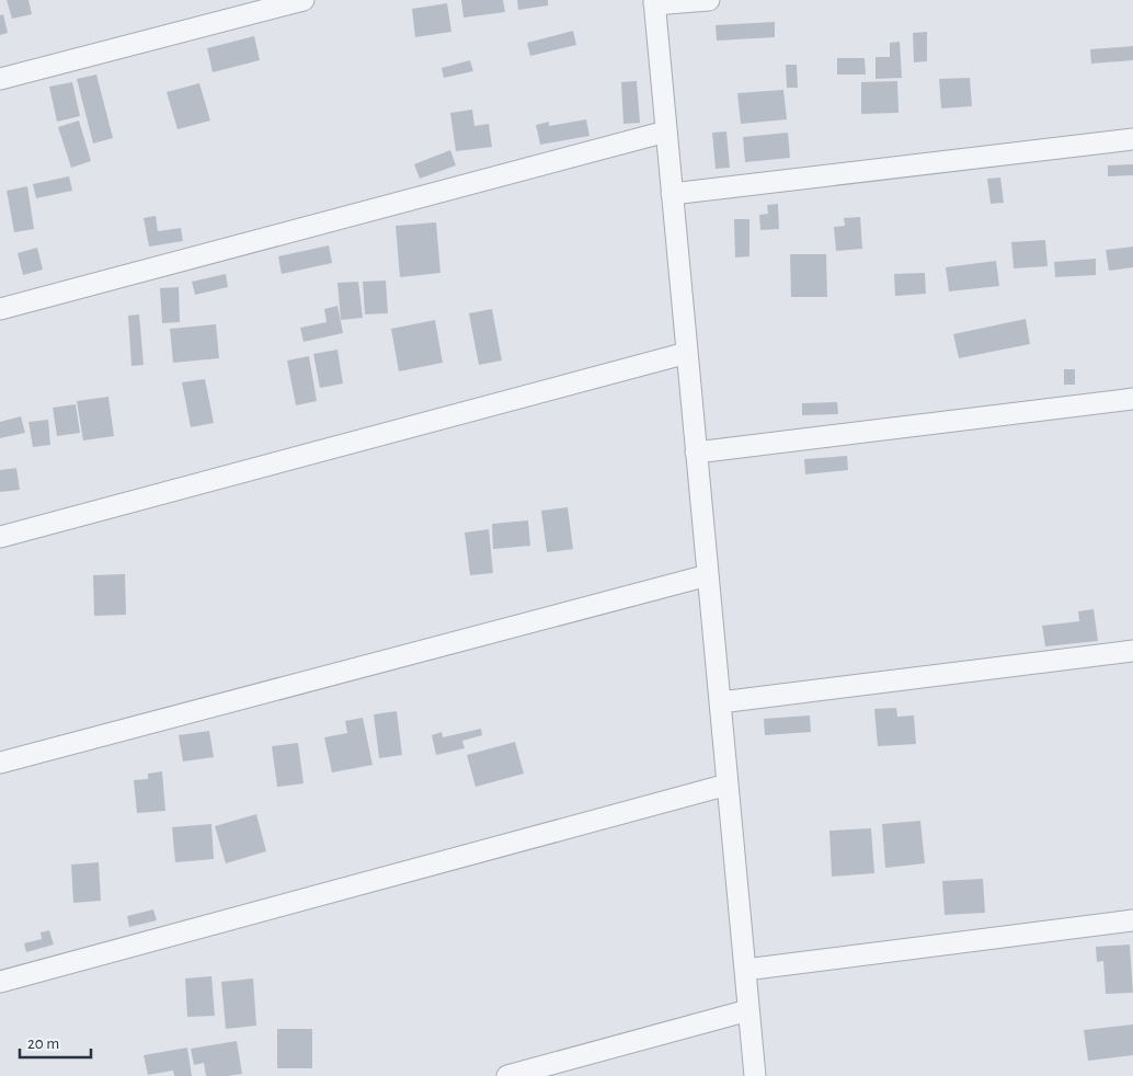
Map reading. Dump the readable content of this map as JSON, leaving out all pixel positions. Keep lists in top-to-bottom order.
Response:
{
  "scale_bar": "20 m"
}
